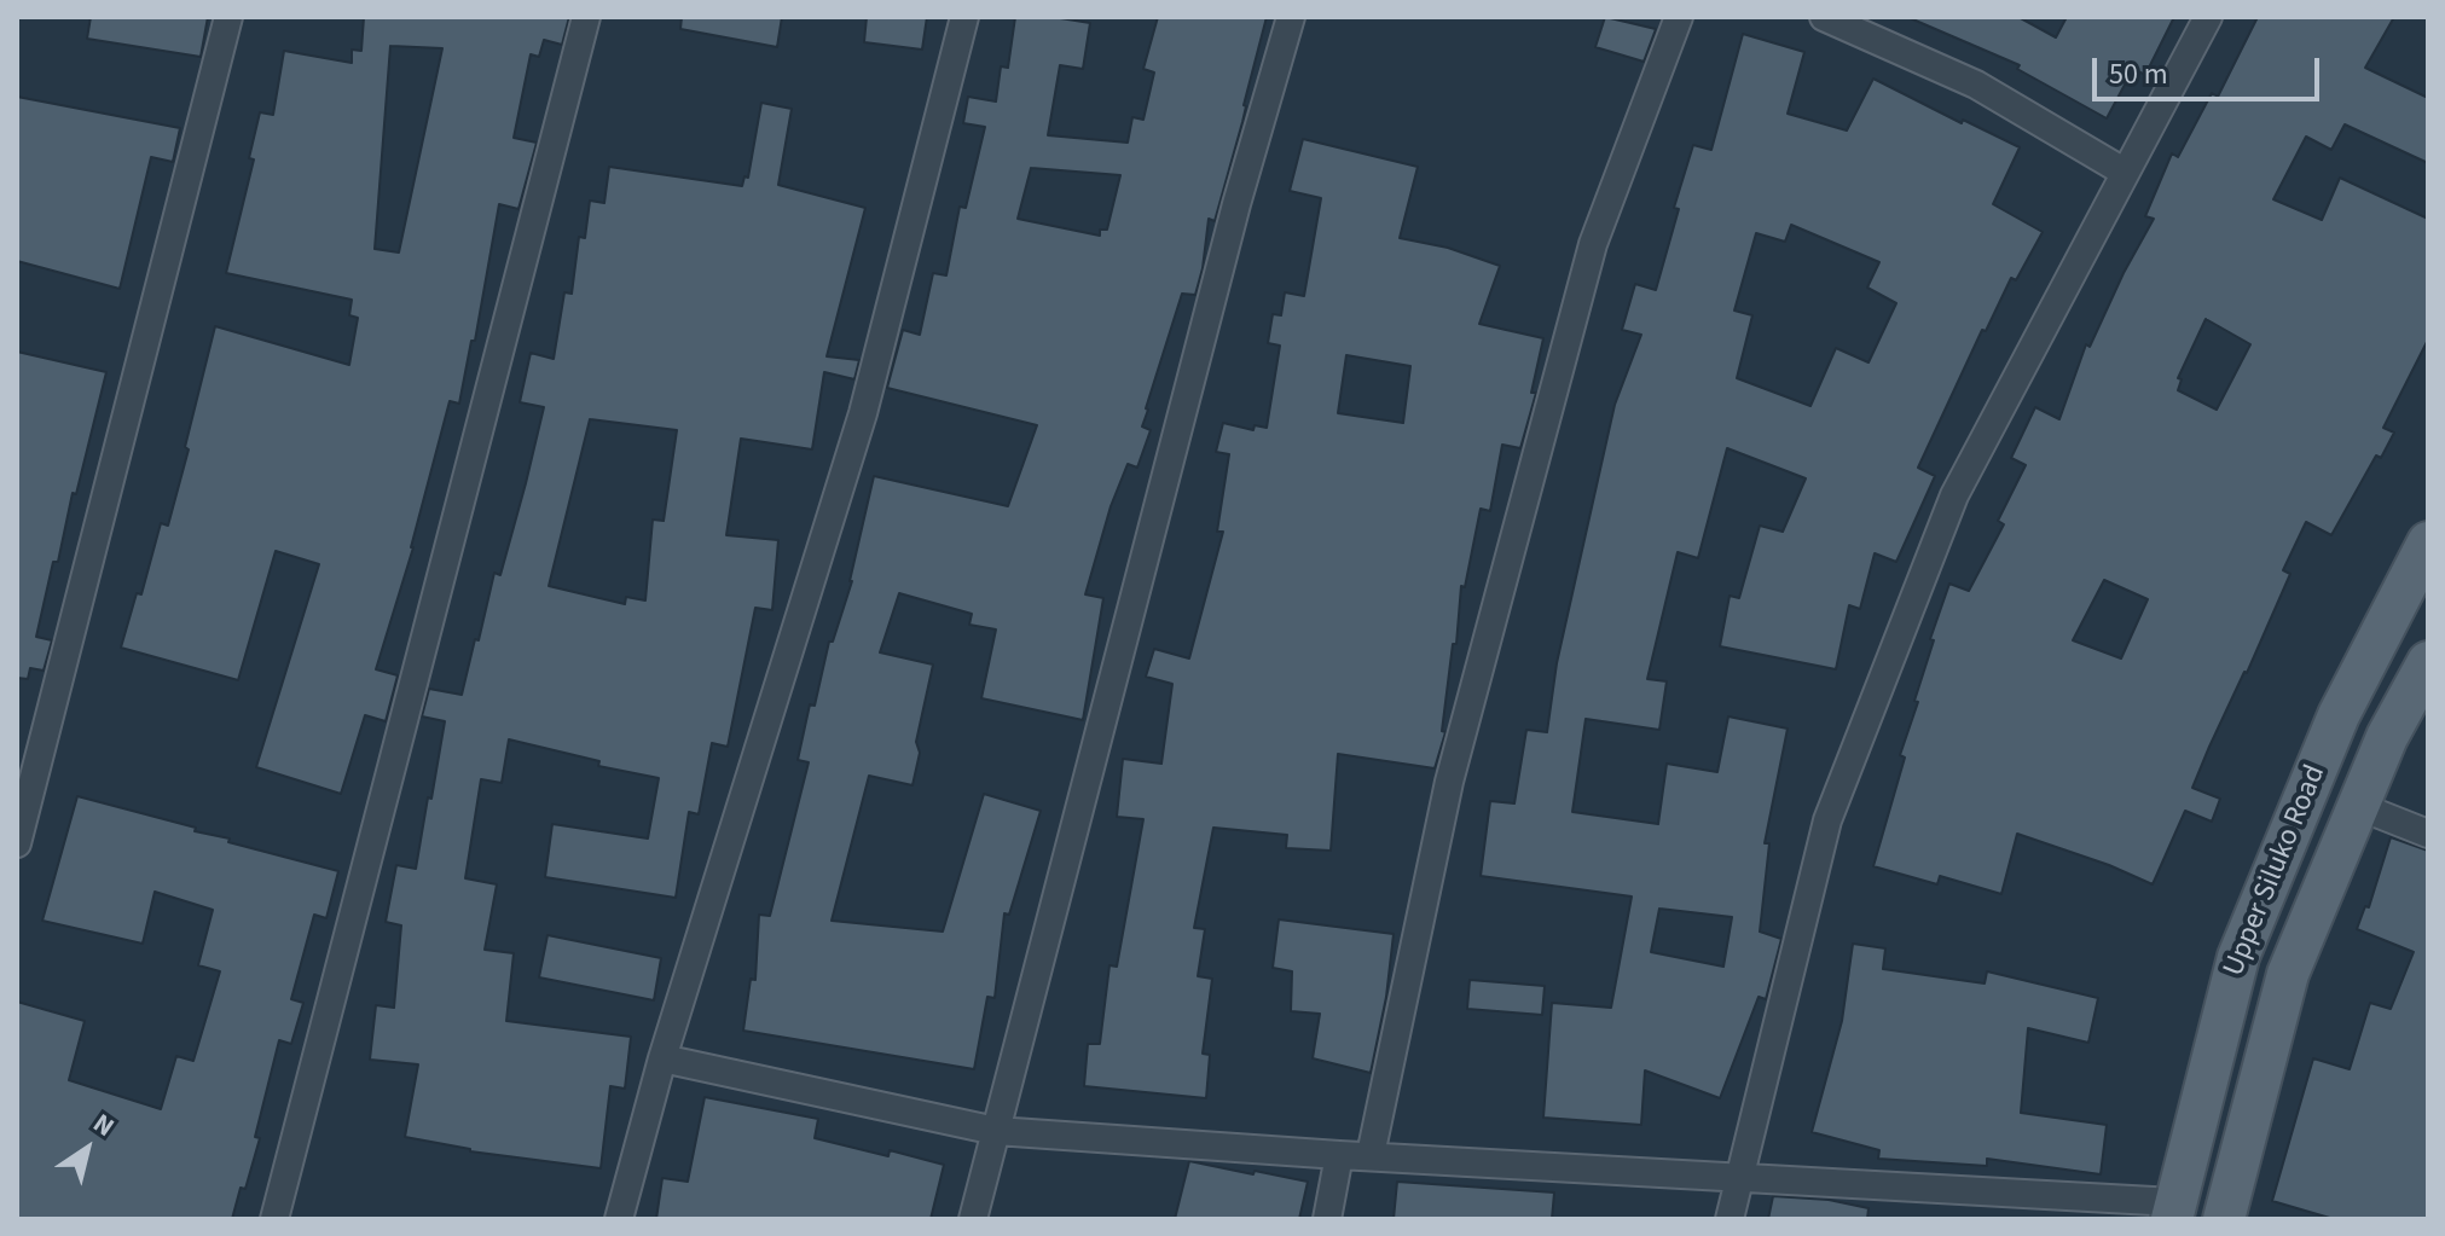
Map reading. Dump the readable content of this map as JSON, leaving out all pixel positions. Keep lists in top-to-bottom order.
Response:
{
  "streets": {
    "main road": ["Upper Siluko Road"]
  },
  "scale_bar": "50 m",
  "north": "top right"
}
